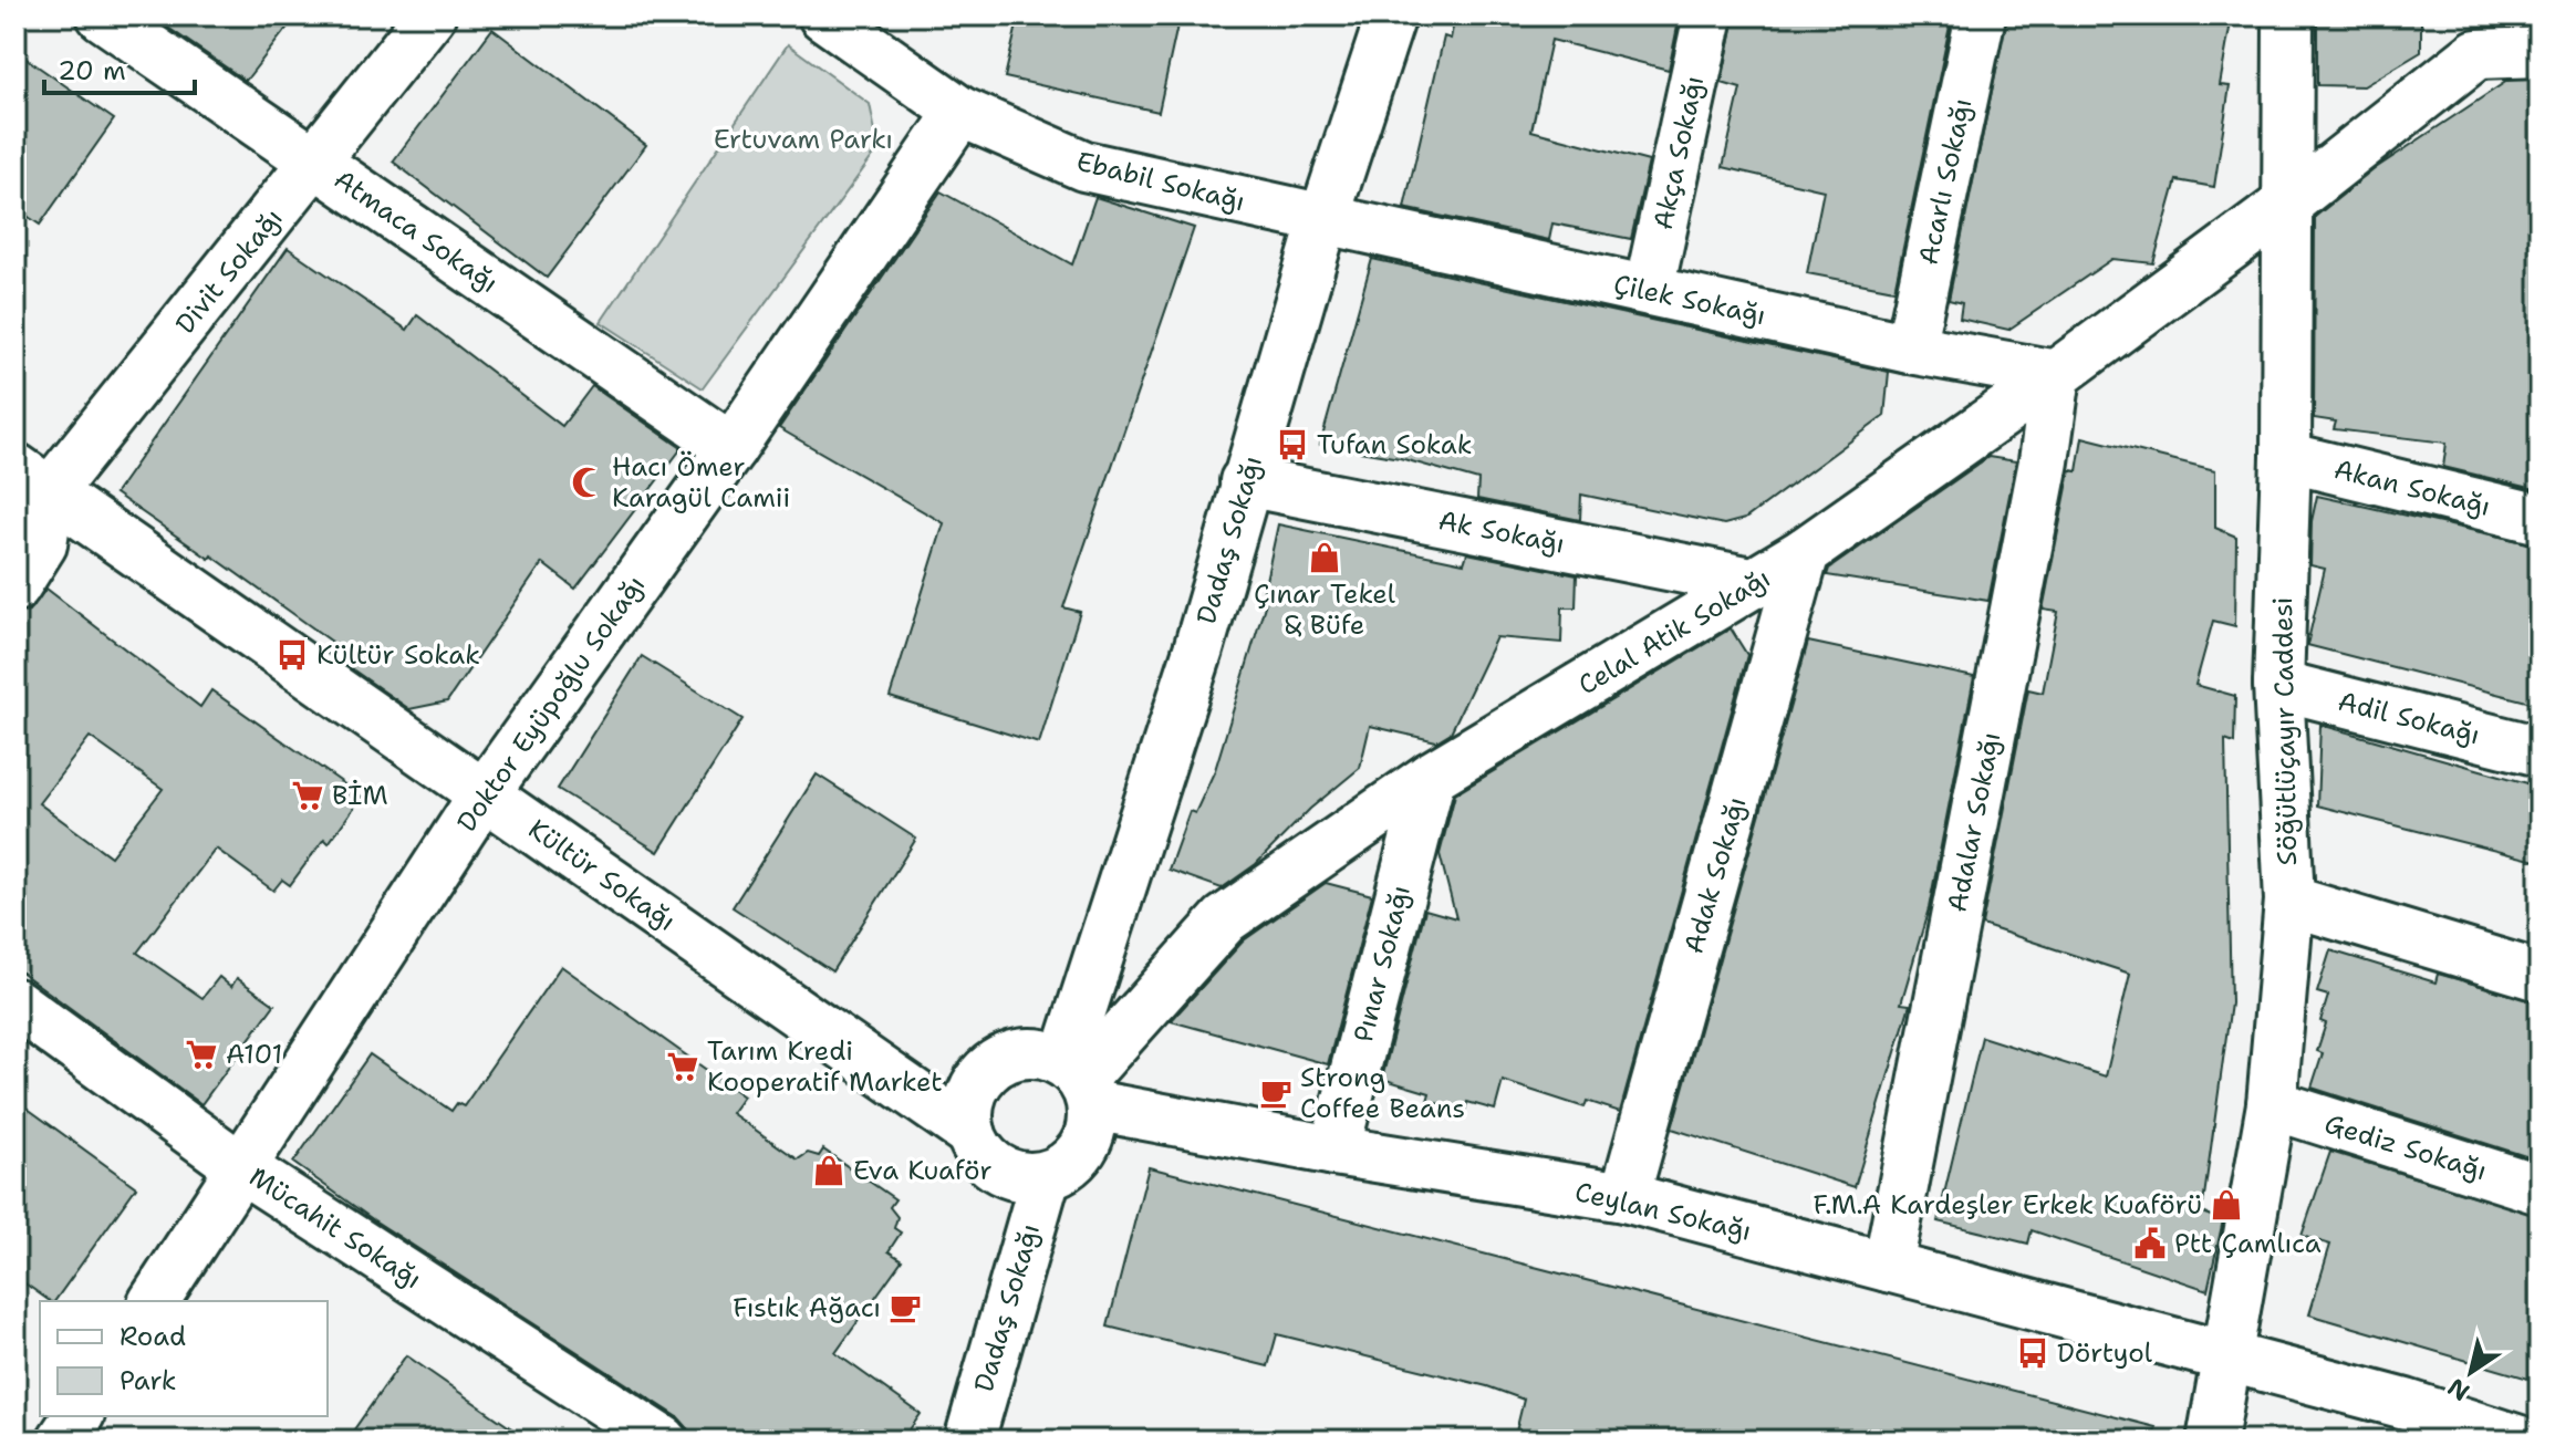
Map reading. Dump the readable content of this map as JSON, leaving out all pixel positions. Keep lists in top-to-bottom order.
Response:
{
  "streets": {
    "street": [
      "Akça Sokağı",
      "Ebabil Sokağı",
      "Acarlı Sokağı",
      "Atmaca Sokağı",
      "Divit Sokağı",
      "Çilek Sokağı",
      "Akan Sokağı",
      "Ak Sokağı",
      "Dadaş Sokağı",
      "Celal Atik Sokağı",
      "Doktor Eyüpoğlu Sokağı",
      "Adil Sokağı",
      "Söğütlüçayır Caddesi",
      "Adalar Sokağı",
      "Kültür Sokağı",
      "Adak Sokağı",
      "Pınar Sokağı",
      "Gediz Sokağı",
      "Ceylan Sokağı",
      "Mücahit Sokağı"
    ]
  },
  "crossings": [
    ["Akça Sokağı", "Çilek Sokağı"],
    ["Ebabil Sokağı", "Çilek Sokağı"],
    ["Ebabil Sokağı", "Dadaş Sokağı"],
    ["Ebabil Sokağı", "Doktor Eyüpoğlu Sokağı"],
    ["Acarlı Sokağı", "Çilek Sokağı"],
    ["Atmaca Sokağı", "Divit Sokağı"],
    ["Atmaca Sokağı", "Doktor Eyüpoğlu Sokağı"],
    ["Divit Sokağı", "Kültür Sokağı"],
    ["Çilek Sokağı", "Dadaş Sokağı"],
    ["Çilek Sokağı", "Celal Atik Sokağı"],
    ["Çilek Sokağı", "Adalar Sokağı"],
    ["Akan Sokağı", "Söğütlüçayır Caddesi"],
    ["Ak Sokağı", "Dadaş Sokağı"],
    ["Ak Sokağı", "Celal Atik Sokağı"],
    ["Dadaş Sokağı", "Celal Atik Sokağı"],
    ["Dadaş Sokağı", "Kültür Sokağı"],
    ["Dadaş Sokağı", "Ceylan Sokağı"],
    ["Celal Atik Sokağı", "Söğütlüçayır Caddesi"],
    ["Celal Atik Sokağı", "Adalar Sokağı"],
    ["Celal Atik Sokağı", "Kültür Sokağı"],
    ["Celal Atik Sokağı", "Adak Sokağı"],
    ["Celal Atik Sokağı", "Pınar Sokağı"],
    ["Celal Atik Sokağı", "Ceylan Sokağı"],
    ["Doktor Eyüpoğlu Sokağı", "Kültür Sokağı"],
    ["Doktor Eyüpoğlu Sokağı", "Mücahit Sokağı"],
    ["Adil Sokağı", "Söğütlüçayır Caddesi"],
    ["Söğütlüçayır Caddesi", "Gediz Sokağı"],
    ["Söğütlüçayır Caddesi", "Ceylan Sokağı"],
    ["Adalar Sokağı", "Ceylan Sokağı"],
    ["Kültür Sokağı", "Ceylan Sokağı"],
    ["Adak Sokağı", "Ceylan Sokağı"],
    ["Pınar Sokağı", "Ceylan Sokağı"]
  ],
  "parks": ["Ertuvam Parkı"],
  "places": {
    "bus stop": ["Tufan Sokak", "Kültür Sokak", "Dörtyol"],
    "mosque": ["Hacı Ömer Karagül Camii"],
    "shop": ["Çınar Tekel & Büfe", "Eva Kuaför", "F.M.A Kardeşler Erkek Kuaförü"],
    "supermarket": ["BİM", "A101", "Tarım Kredi Kooperatif Market"],
    "cafe": ["Strong Coffee Beans", "Fıstık Ağacı"],
    "public building": ["Ptt Çamlıca"]
  },
  "legend": ["Road", "Park"],
  "scale_bar": "20 m",
  "north": "bottom left"
}
